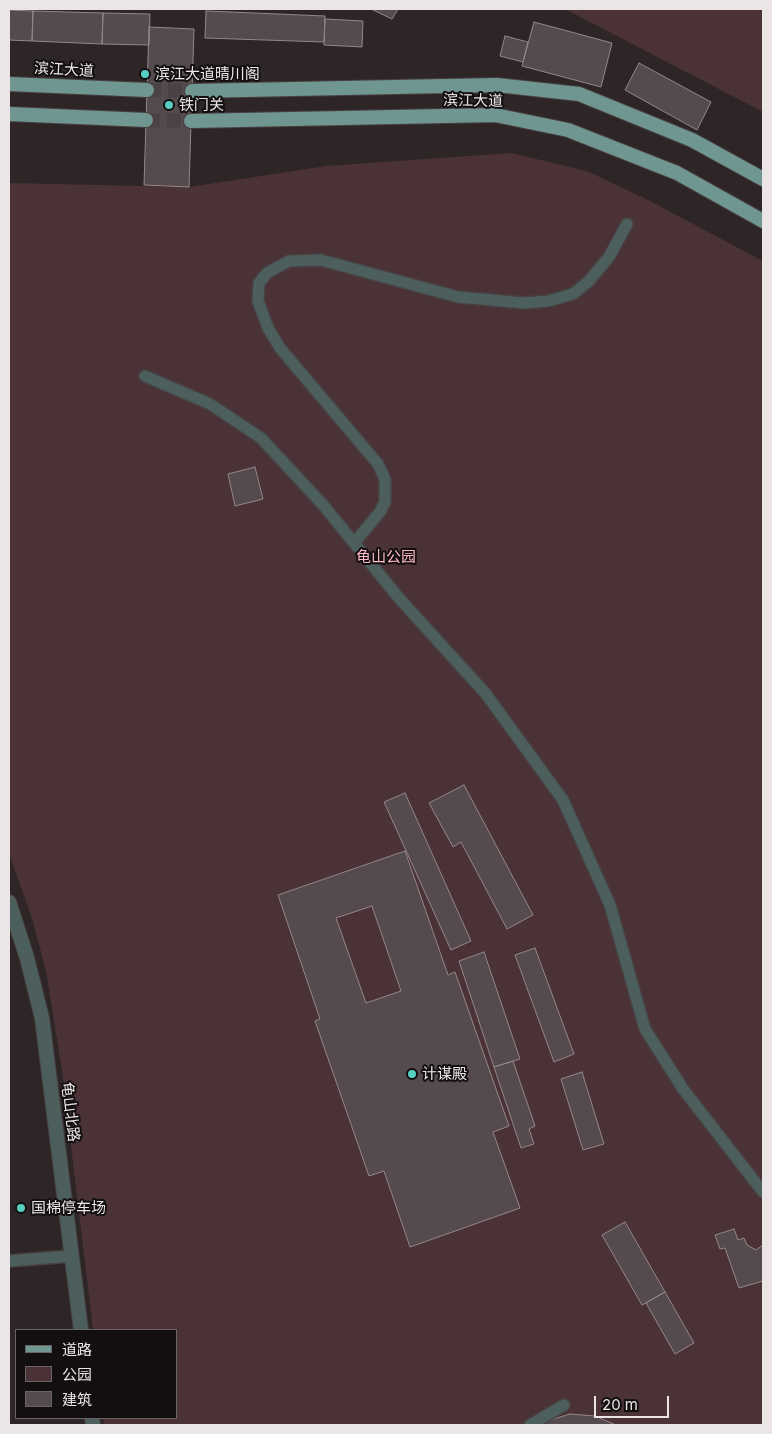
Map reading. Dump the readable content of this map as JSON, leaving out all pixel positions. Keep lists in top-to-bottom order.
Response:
{
  "streets": {
    "main road": ["滨江大道"],
    "street": ["龟山北路"]
  },
  "parks": ["龟山公园"],
  "places": [
    "滨江大道晴川阁",
    "铁门关",
    "计谋殿",
    "国棉停车场"
  ],
  "legend": ["道路", "公园", "建筑"],
  "scale_bar": "20 m"
}
